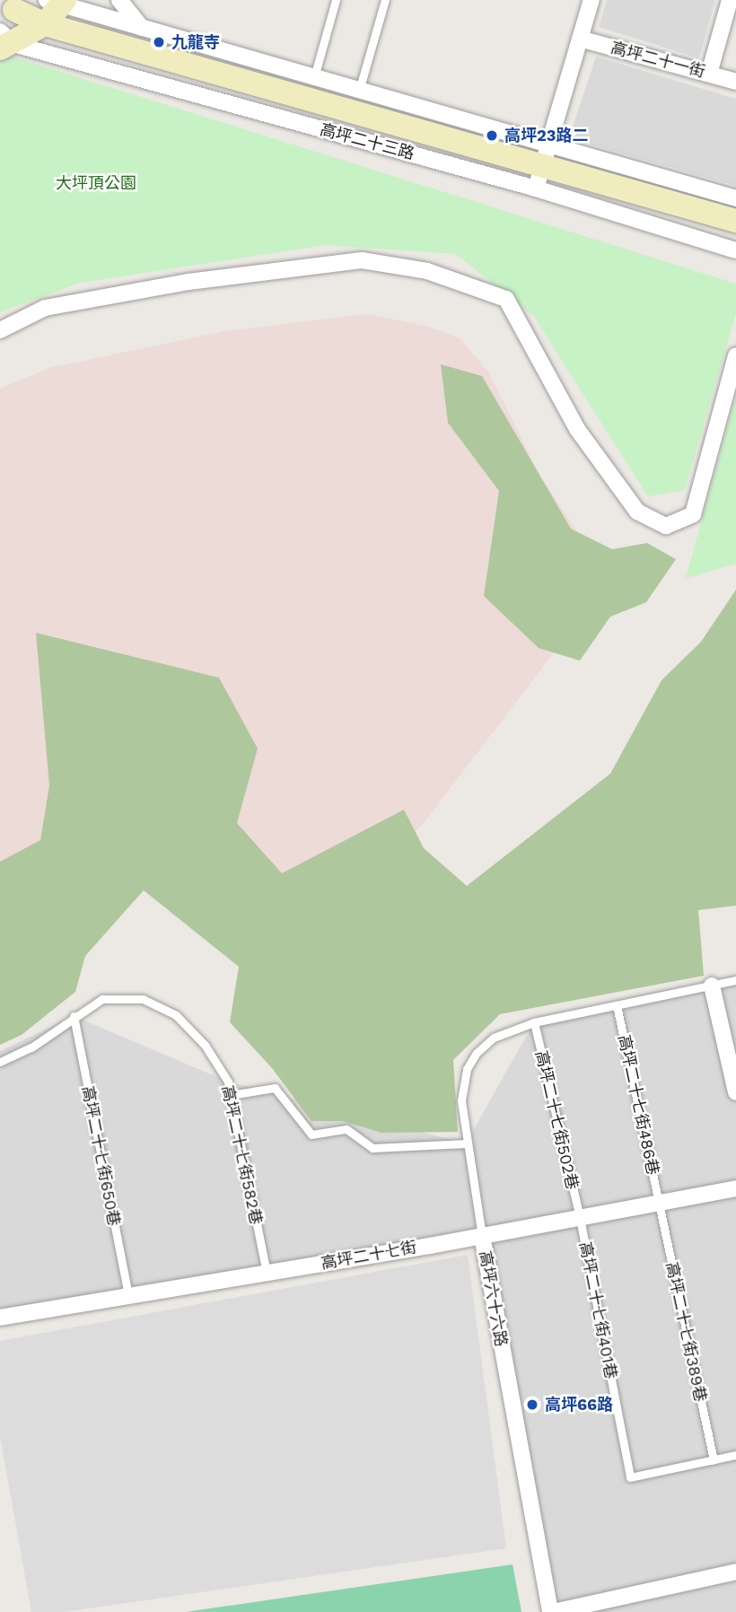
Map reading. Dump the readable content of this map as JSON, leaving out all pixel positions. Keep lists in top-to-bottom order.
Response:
{
  "streets": {
    "street": [
      "高坪二十一街",
      "高坪二十三路",
      "高坪二十七街",
      "高坪六十六路"
    ],
    "lane": [
      "高坪二十七街486巷",
      "高坪二十七街502巷",
      "高坪二十七街582巷",
      "高坪二十七街650巷",
      "高坪二十七街401巷",
      "高坪二十七街389巷"
    ]
  },
  "crossings": [
    ["高坪二十七街486巷", "高坪二十七街"],
    ["高坪二十七街486巷", "高坪六十六路"],
    ["高坪二十七街486巷", "高坪二十七街389巷"],
    ["高坪二十七街502巷", "高坪二十七街"],
    ["高坪二十七街502巷", "高坪六十六路"],
    ["高坪二十七街502巷", "高坪二十七街401巷"],
    ["高坪二十七街582巷", "高坪二十七街650巷"],
    ["高坪二十七街582巷", "高坪二十七街"],
    ["高坪二十七街650巷", "高坪二十七街"],
    ["高坪二十七街", "高坪六十六路"],
    ["高坪二十七街", "高坪二十七街401巷"],
    ["高坪二十七街", "高坪二十七街389巷"],
    ["高坪二十七街401巷", "高坪二十七街389巷"]
  ],
  "parks": ["大坪頂公園"],
  "places": ["九龍寺", "高坪23路二", "高坪66路"]
}
